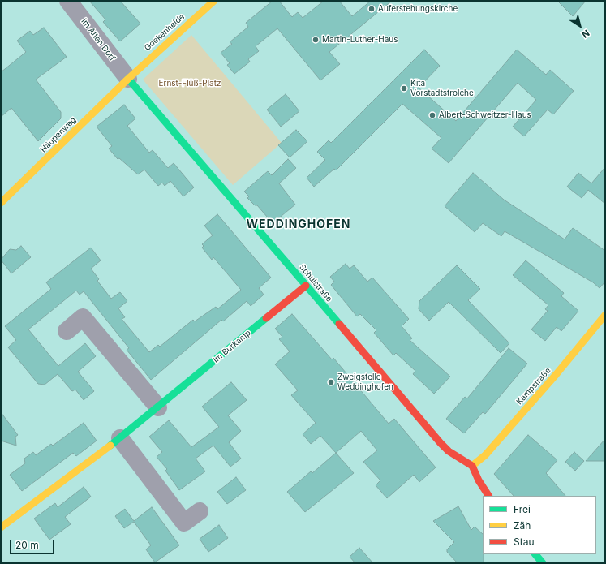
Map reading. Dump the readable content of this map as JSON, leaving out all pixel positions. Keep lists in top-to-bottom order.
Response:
{
  "streets": {
    "street": [
      "Goekenheide",
      "Im Alten Dorf",
      "Häupenweg",
      "Schulstraße",
      "Im Burkamp",
      "Kampstraße"
    ]
  },
  "crossings": [
    ["Goekenheide", "Im Alten Dorf"],
    ["Goekenheide", "Häupenweg"],
    ["Goekenheide", "Schulstraße"],
    ["Im Alten Dorf", "Häupenweg"],
    ["Im Alten Dorf", "Schulstraße"],
    ["Häupenweg", "Schulstraße"],
    ["Schulstraße", "Im Burkamp"],
    ["Schulstraße", "Kampstraße"]
  ],
  "districts": ["WEDDINGHOFEN"],
  "parks": ["Ernst-Flüß-Platz"],
  "places": [
    "Auferstehungskirche",
    "Martin-Luther-Haus",
    "Kita Vorstadtstrolche",
    "Albert-Schweitzer-Haus",
    "Zweigstelle Weddinghofen"
  ],
  "legend": ["Frei", "Zäh", "Stau"],
  "scale_bar": "20 m",
  "north": "bottom right"
}
